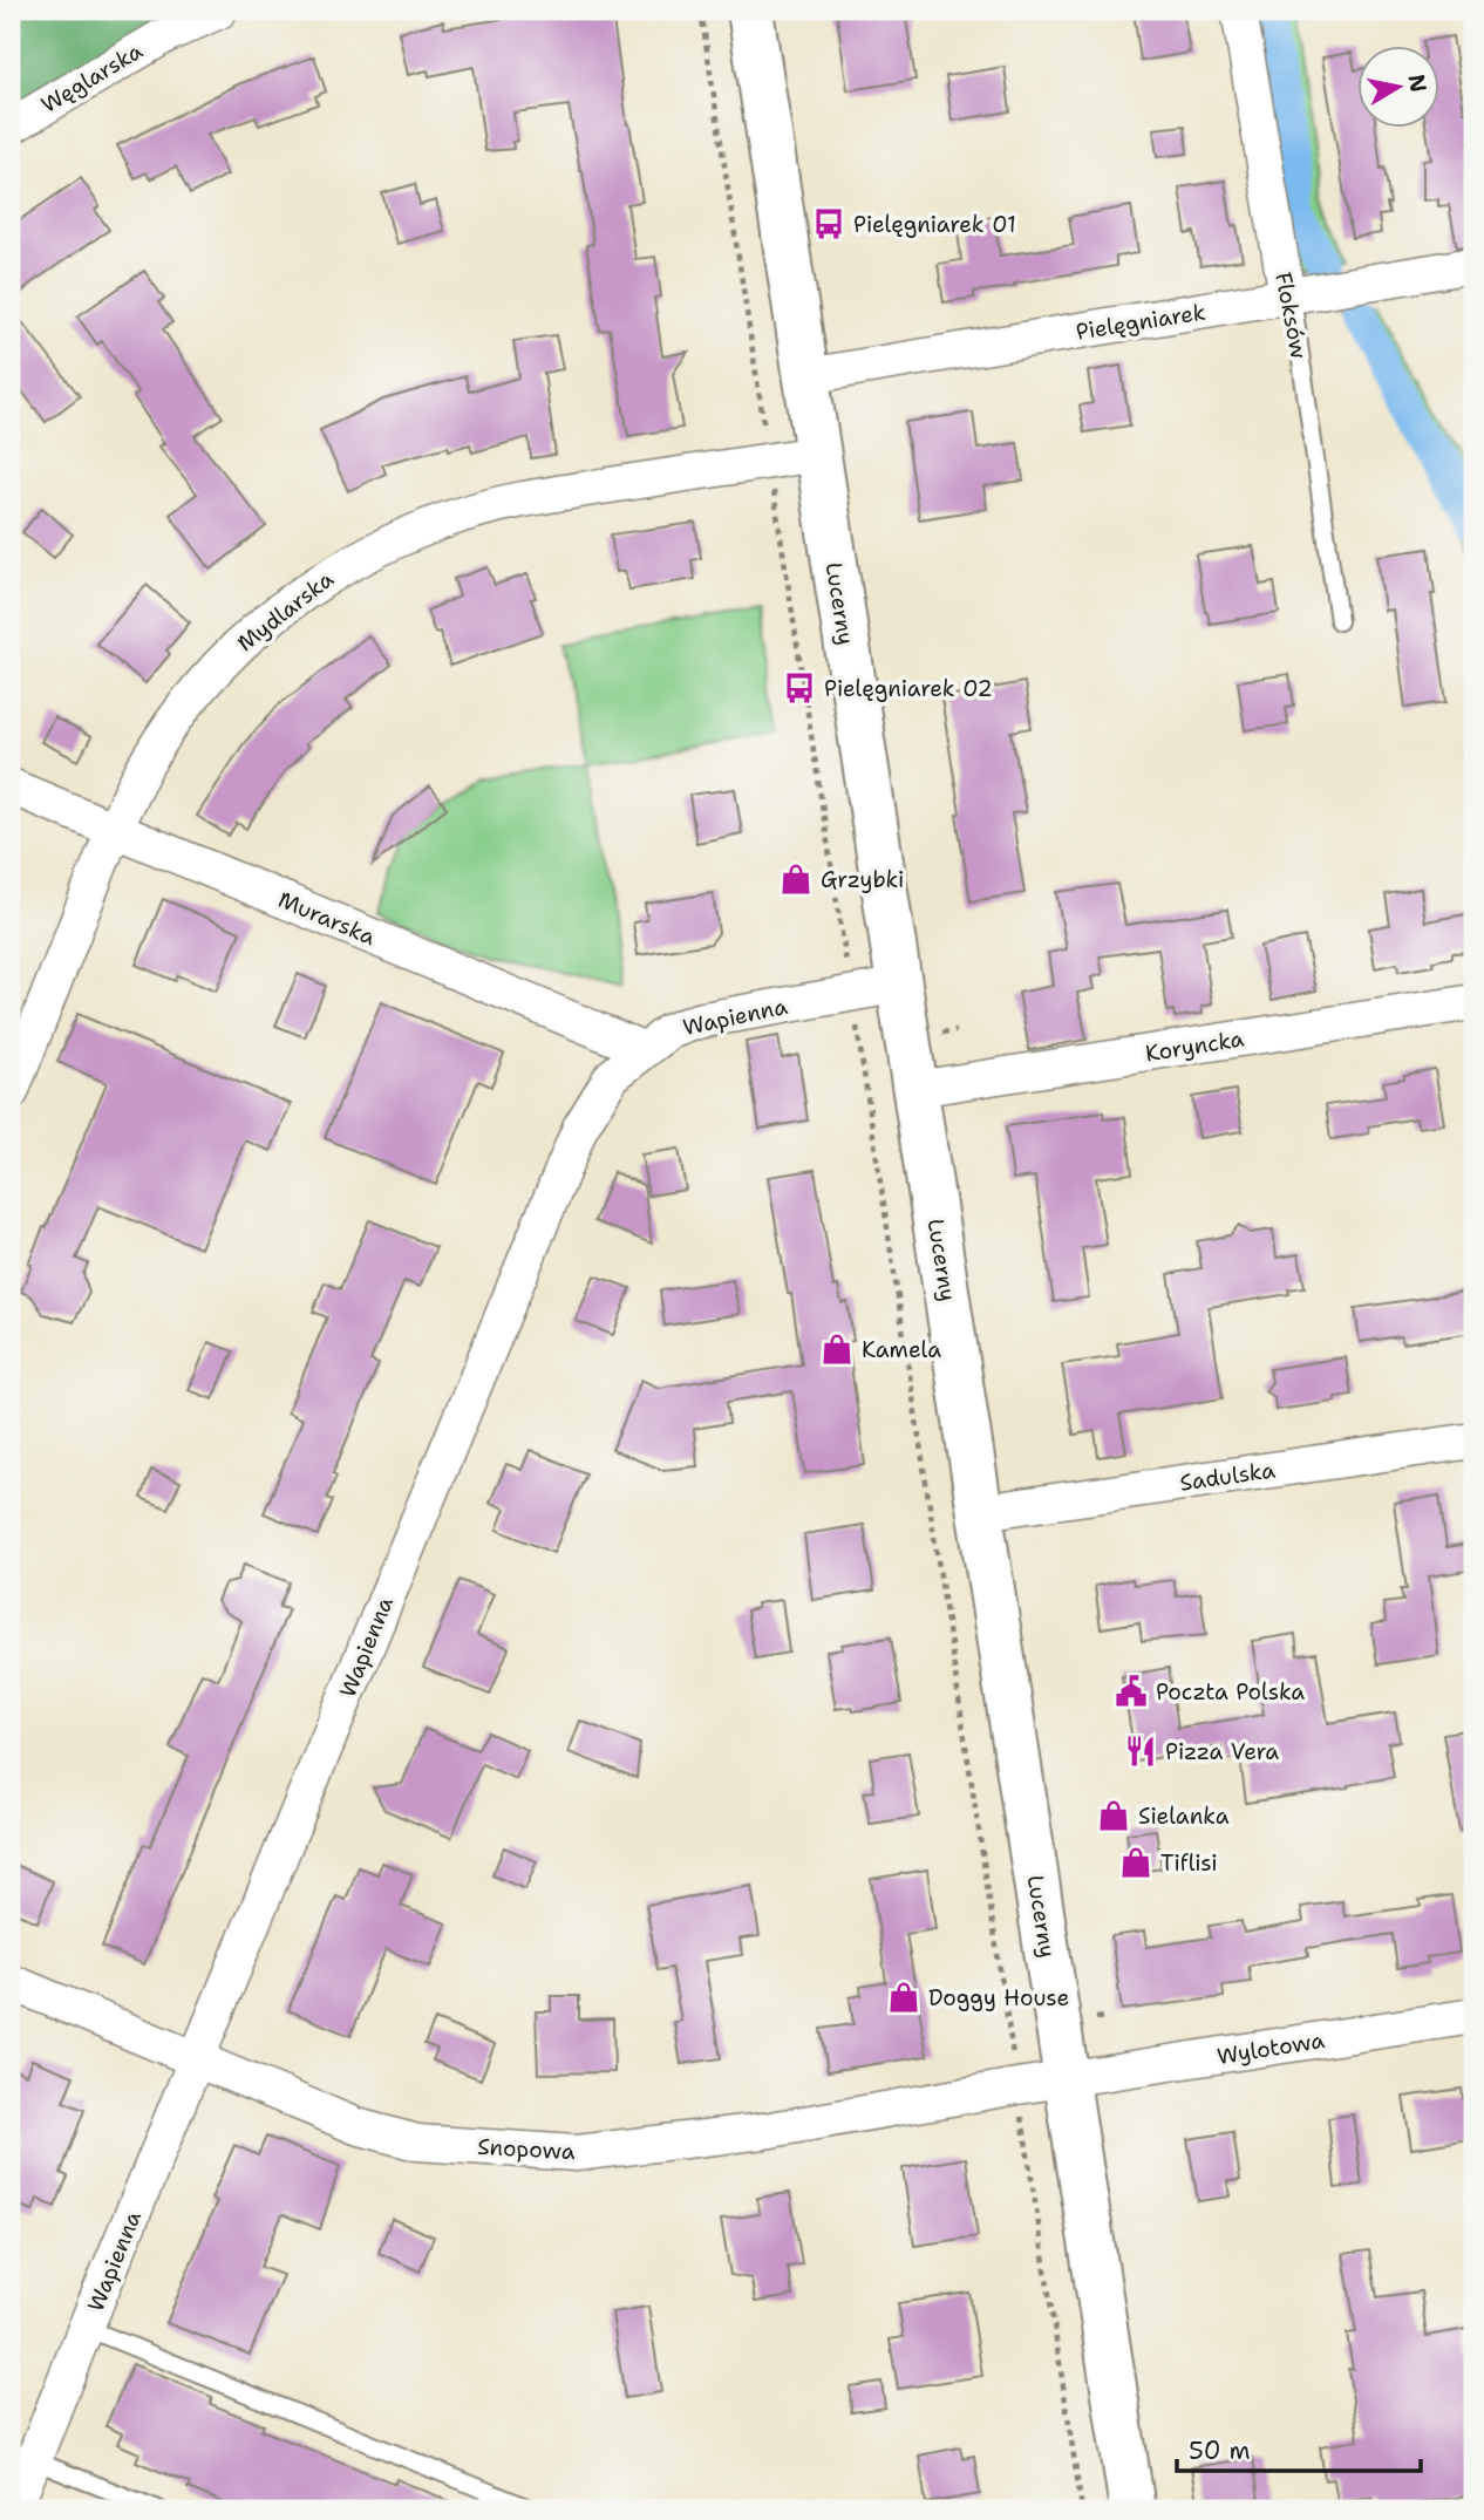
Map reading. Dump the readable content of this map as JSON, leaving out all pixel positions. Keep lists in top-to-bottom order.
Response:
{
  "streets": {
    "street": [
      "Węglarska",
      "Floksów",
      "Pielęgniarek",
      "Lucerny",
      "Mydlarska",
      "Murarska",
      "Wapienna",
      "Koryncka",
      "Sadulska",
      "Wylotowa",
      "Snopowa"
    ]
  },
  "crossings": [
    ["Floksów", "Pielęgniarek"],
    ["Pielęgniarek", "Lucerny"],
    ["Lucerny", "Mydlarska"],
    ["Lucerny", "Wapienna"],
    ["Lucerny", "Koryncka"],
    ["Lucerny", "Sadulska"],
    ["Lucerny", "Wylotowa"],
    ["Lucerny", "Snopowa"],
    ["Mydlarska", "Murarska"],
    ["Murarska", "Wapienna"],
    ["Wapienna", "Snopowa"],
    ["Wylotowa", "Snopowa"]
  ],
  "places": {
    "bus stop": ["Pielęgniarek 01", "Pielęgniarek 02"],
    "shop": [
      "Grzybki",
      "Kamela",
      "Sielanka",
      "Tiflisi",
      "Doggy House"
    ],
    "public building": ["Poczta Polska"],
    "restaurant": ["Pizza Vera"]
  },
  "scale_bar": "50 m",
  "north": "right"
}
